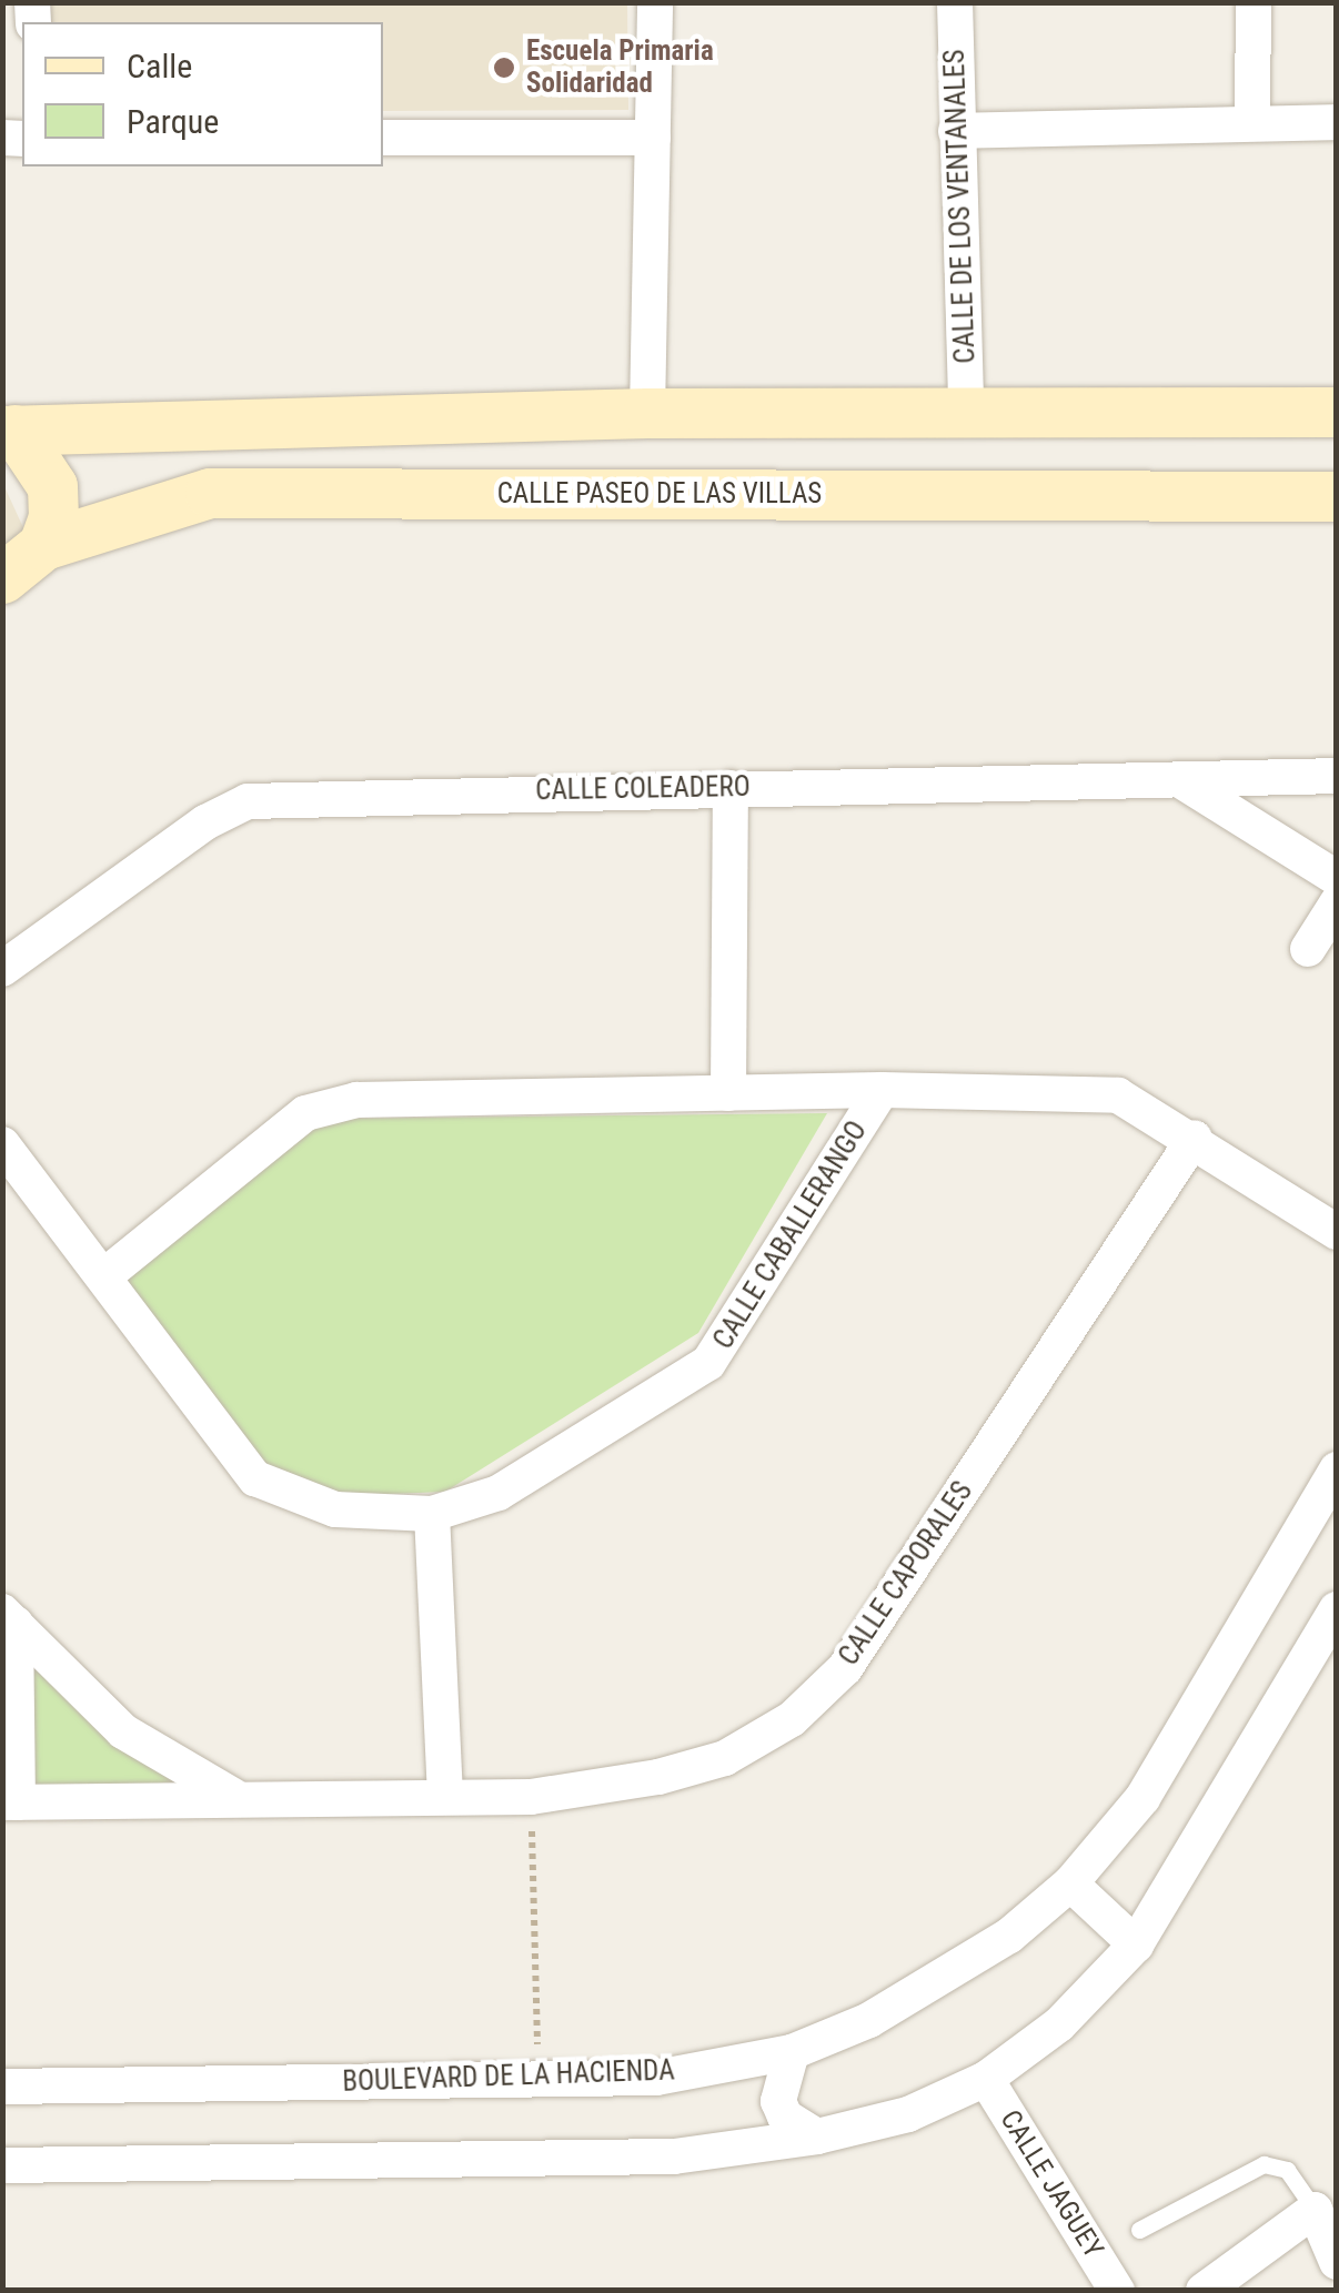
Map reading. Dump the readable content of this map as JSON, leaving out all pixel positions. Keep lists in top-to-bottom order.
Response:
{
  "streets": {
    "street": [
      "CALLE DE LOS VENTANALES",
      "CALLE PASEO DE LAS VILLAS",
      "CALLE COLEADERO",
      "CALLE CABALLERANGO",
      "CALLE CAPORALES",
      "BOULEVARD DE LA HACIENDA",
      "CALLE JAGUEY"
    ]
  },
  "crossings": [
    ["CALLE CABALLERANGO", "CALLE CAPORALES"]
  ],
  "places": ["Escuela Primaria Solidaridad"],
  "legend": ["Calle", "Parque"]
}
